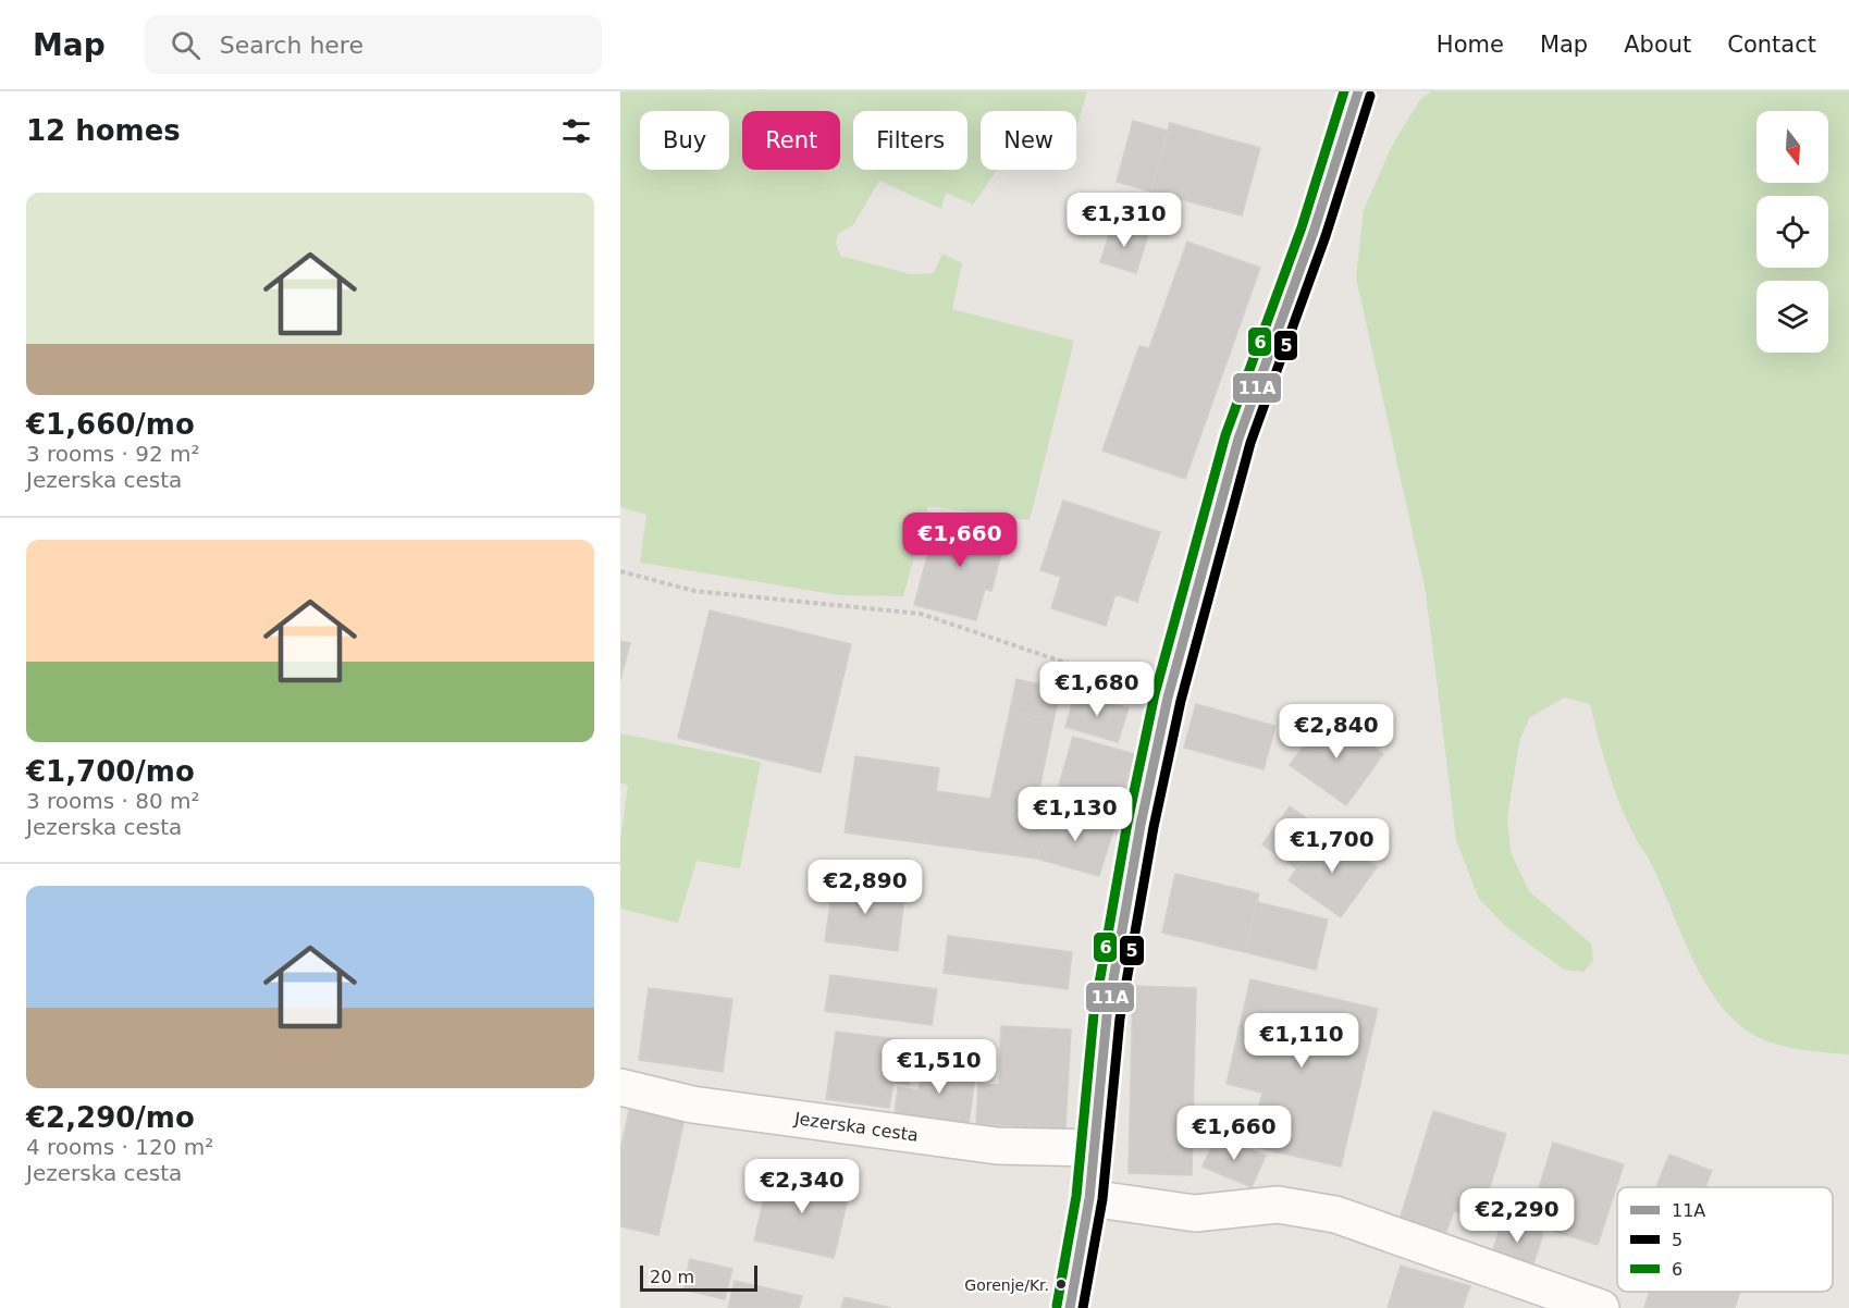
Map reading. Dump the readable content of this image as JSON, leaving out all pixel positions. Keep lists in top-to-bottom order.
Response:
{
  "streets": {
    "street": ["Jezerska cesta"]
  },
  "places": ["Gorenje/Kr."],
  "lines": ["transit line 11A", "transit line 6", "transit line 5"],
  "legend": ["11A", "5", "6"],
  "scale_bar": "20 m",
  "north": "bottom",
  "page": {
    "header": "Map",
    "search": "Search here",
    "nav": [
      "Home",
      "Map",
      "About",
      "Contact"
    ],
    "heading": "12 homes",
    "chip": [
      "Buy",
      "Rent",
      "Filters",
      "New"
    ],
    "list": [
      {
        "name": "€1,660/mo",
        "note": "3 rooms · 92 m² · Jezerska cesta"
      },
      {
        "name": "€1,700/mo",
        "note": "3 rooms · 80 m² · Jezerska cesta"
      },
      {
        "name": "€2,290/mo",
        "note": "4 rooms · 120 m² · Jezerska cesta"
      }
    ],
    "price": [
      "€1,310",
      "€1,660",
      "€1,680",
      "€2,840",
      "€1,130",
      "€1,700",
      "€2,890",
      "€1,110",
      "€1,510",
      "€1,660",
      "€2,340",
      "€2,290"
    ],
    "scale": "20 m"
  }
}
